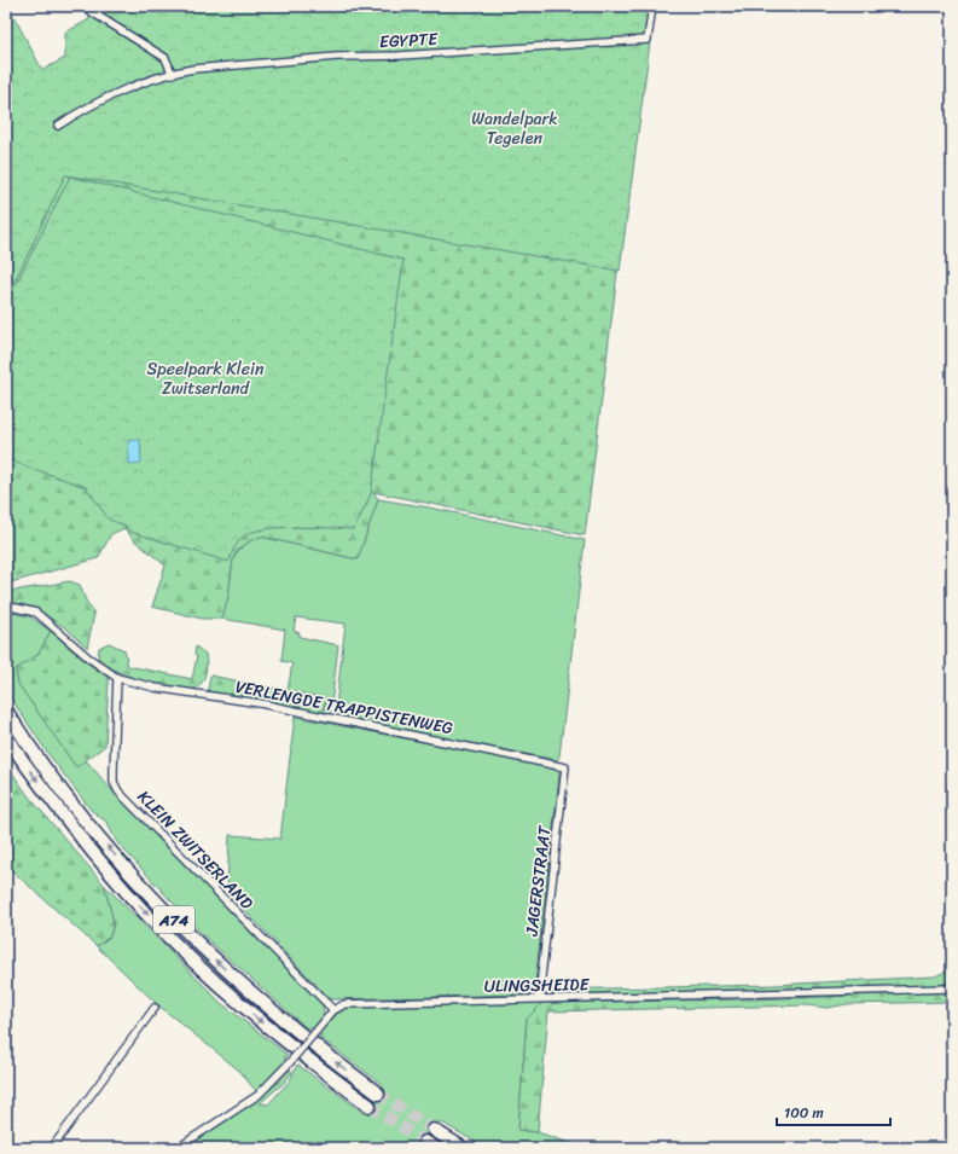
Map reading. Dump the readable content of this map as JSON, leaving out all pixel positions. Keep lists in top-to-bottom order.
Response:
{
  "streets": {
    "highway": ["A74"],
    "street": [
      "EGYPTE",
      "VERLENGDE TRAPPISTENWEG",
      "KLEIN ZWITSERLAND",
      "JAGERSTRAAT",
      "ULINGSHEIDE"
    ]
  },
  "crossings": [
    ["VERLENGDE TRAPPISTENWEG", "KLEIN ZWITSERLAND"],
    ["VERLENGDE TRAPPISTENWEG", "JAGERSTRAAT"],
    ["KLEIN ZWITSERLAND", "ULINGSHEIDE"],
    ["JAGERSTRAAT", "ULINGSHEIDE"]
  ],
  "parks": ["Wandelpark Tegelen", "Speelpark Klein Zwitserland"],
  "scale_bar": "100 m"
}
